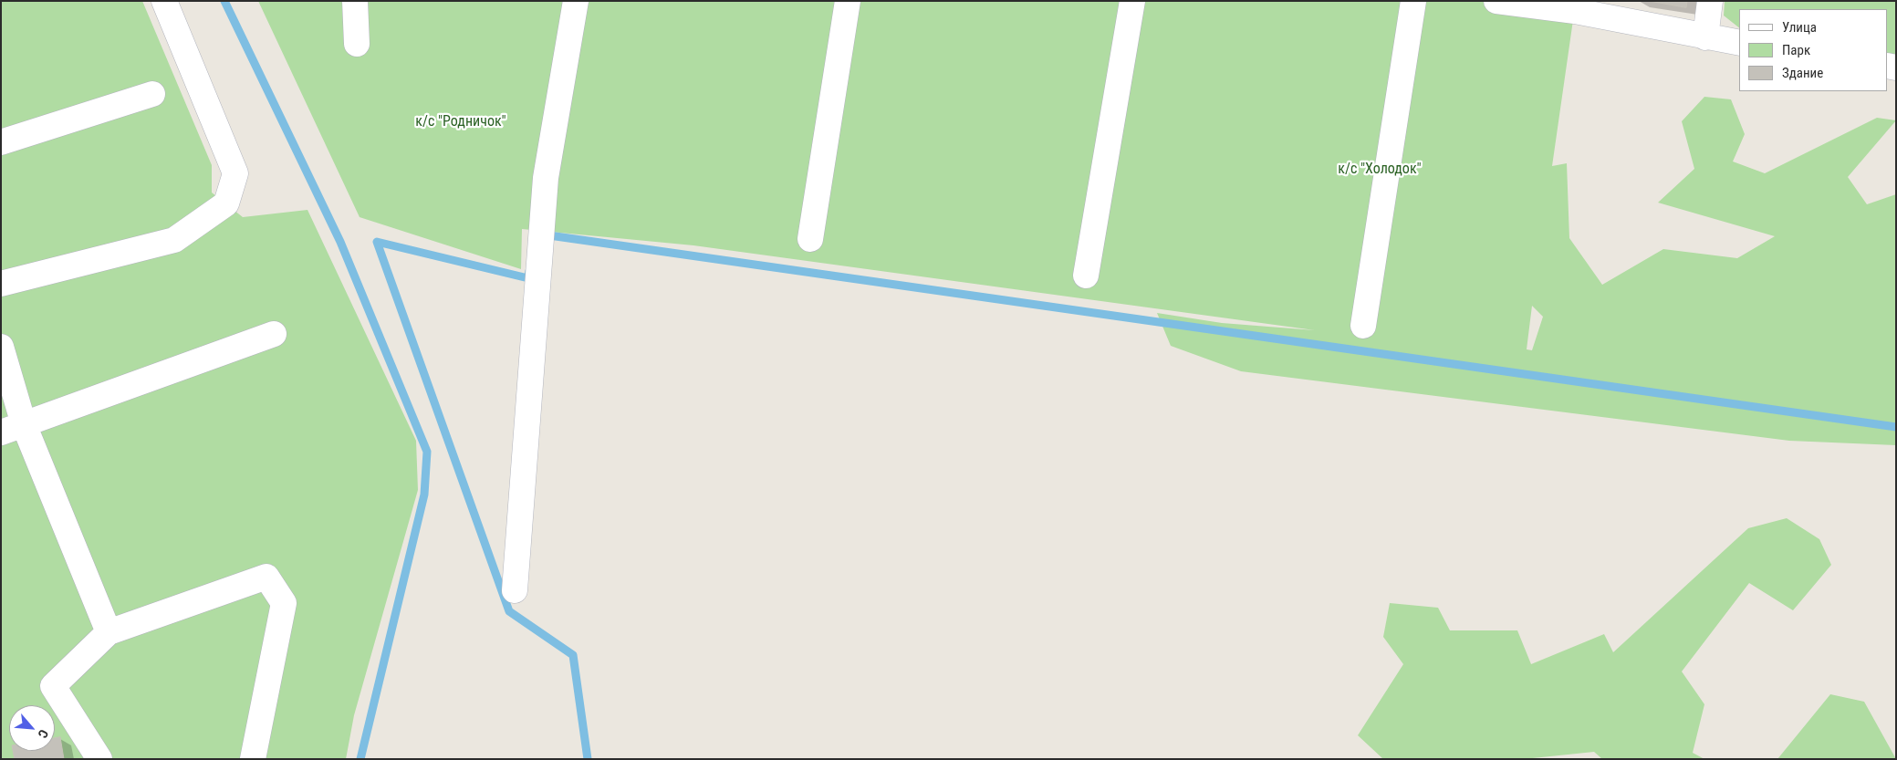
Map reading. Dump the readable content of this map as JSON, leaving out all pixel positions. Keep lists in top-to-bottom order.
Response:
{
  "parks": ["к/с \"Родничок\"", "к/с \"Холодок\""],
  "legend": ["Улица", "Парк", "Здание"],
  "north": "bottom right"
}
